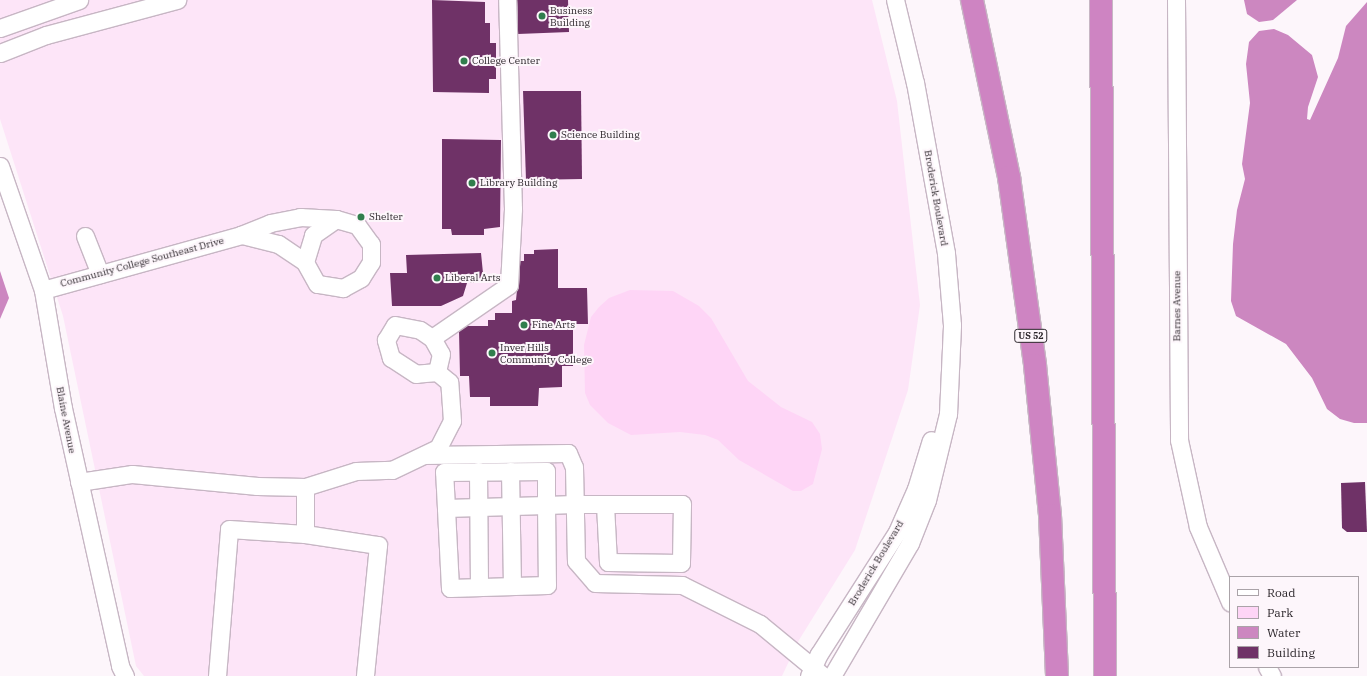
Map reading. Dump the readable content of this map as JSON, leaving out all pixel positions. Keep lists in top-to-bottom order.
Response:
{
  "streets": {
    "highway": ["US 52"],
    "street": [
      "Broderick Boulevard",
      "Community College Southeast Drive",
      "Barnes Avenue",
      "Blaine Avenue"
    ]
  },
  "crossings": [
    ["Community College Southeast Drive", "Blaine Avenue"]
  ],
  "places": [
    "Business Building",
    "College Center",
    "Science Building",
    "Library Building",
    "Shelter",
    "Liberal Arts",
    "Fine Arts",
    "Inver Hills Community College"
  ],
  "legend": [
    "Road",
    "Park",
    "Water",
    "Building"
  ]
}
